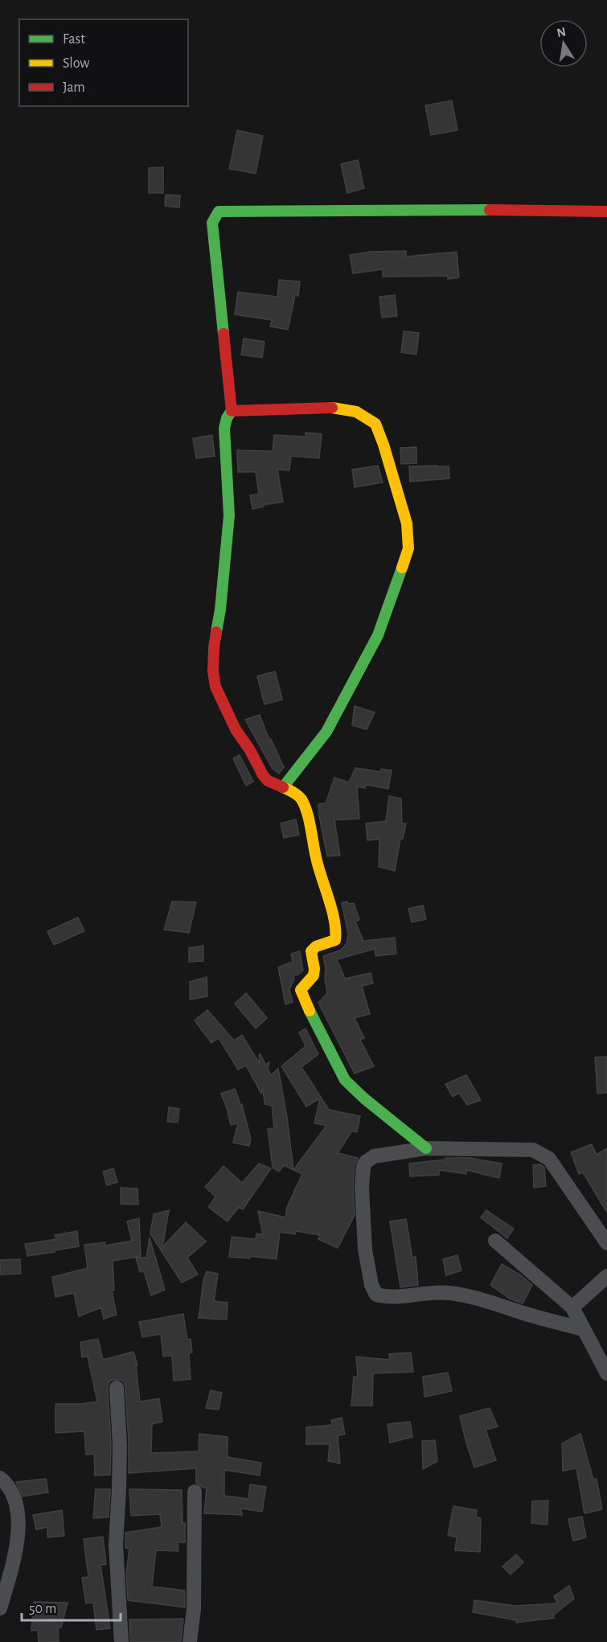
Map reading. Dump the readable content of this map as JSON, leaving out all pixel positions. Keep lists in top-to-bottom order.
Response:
{
  "legend": ["Fast", "Slow", "Jam"],
  "scale_bar": "50 m",
  "north": "top"
}
